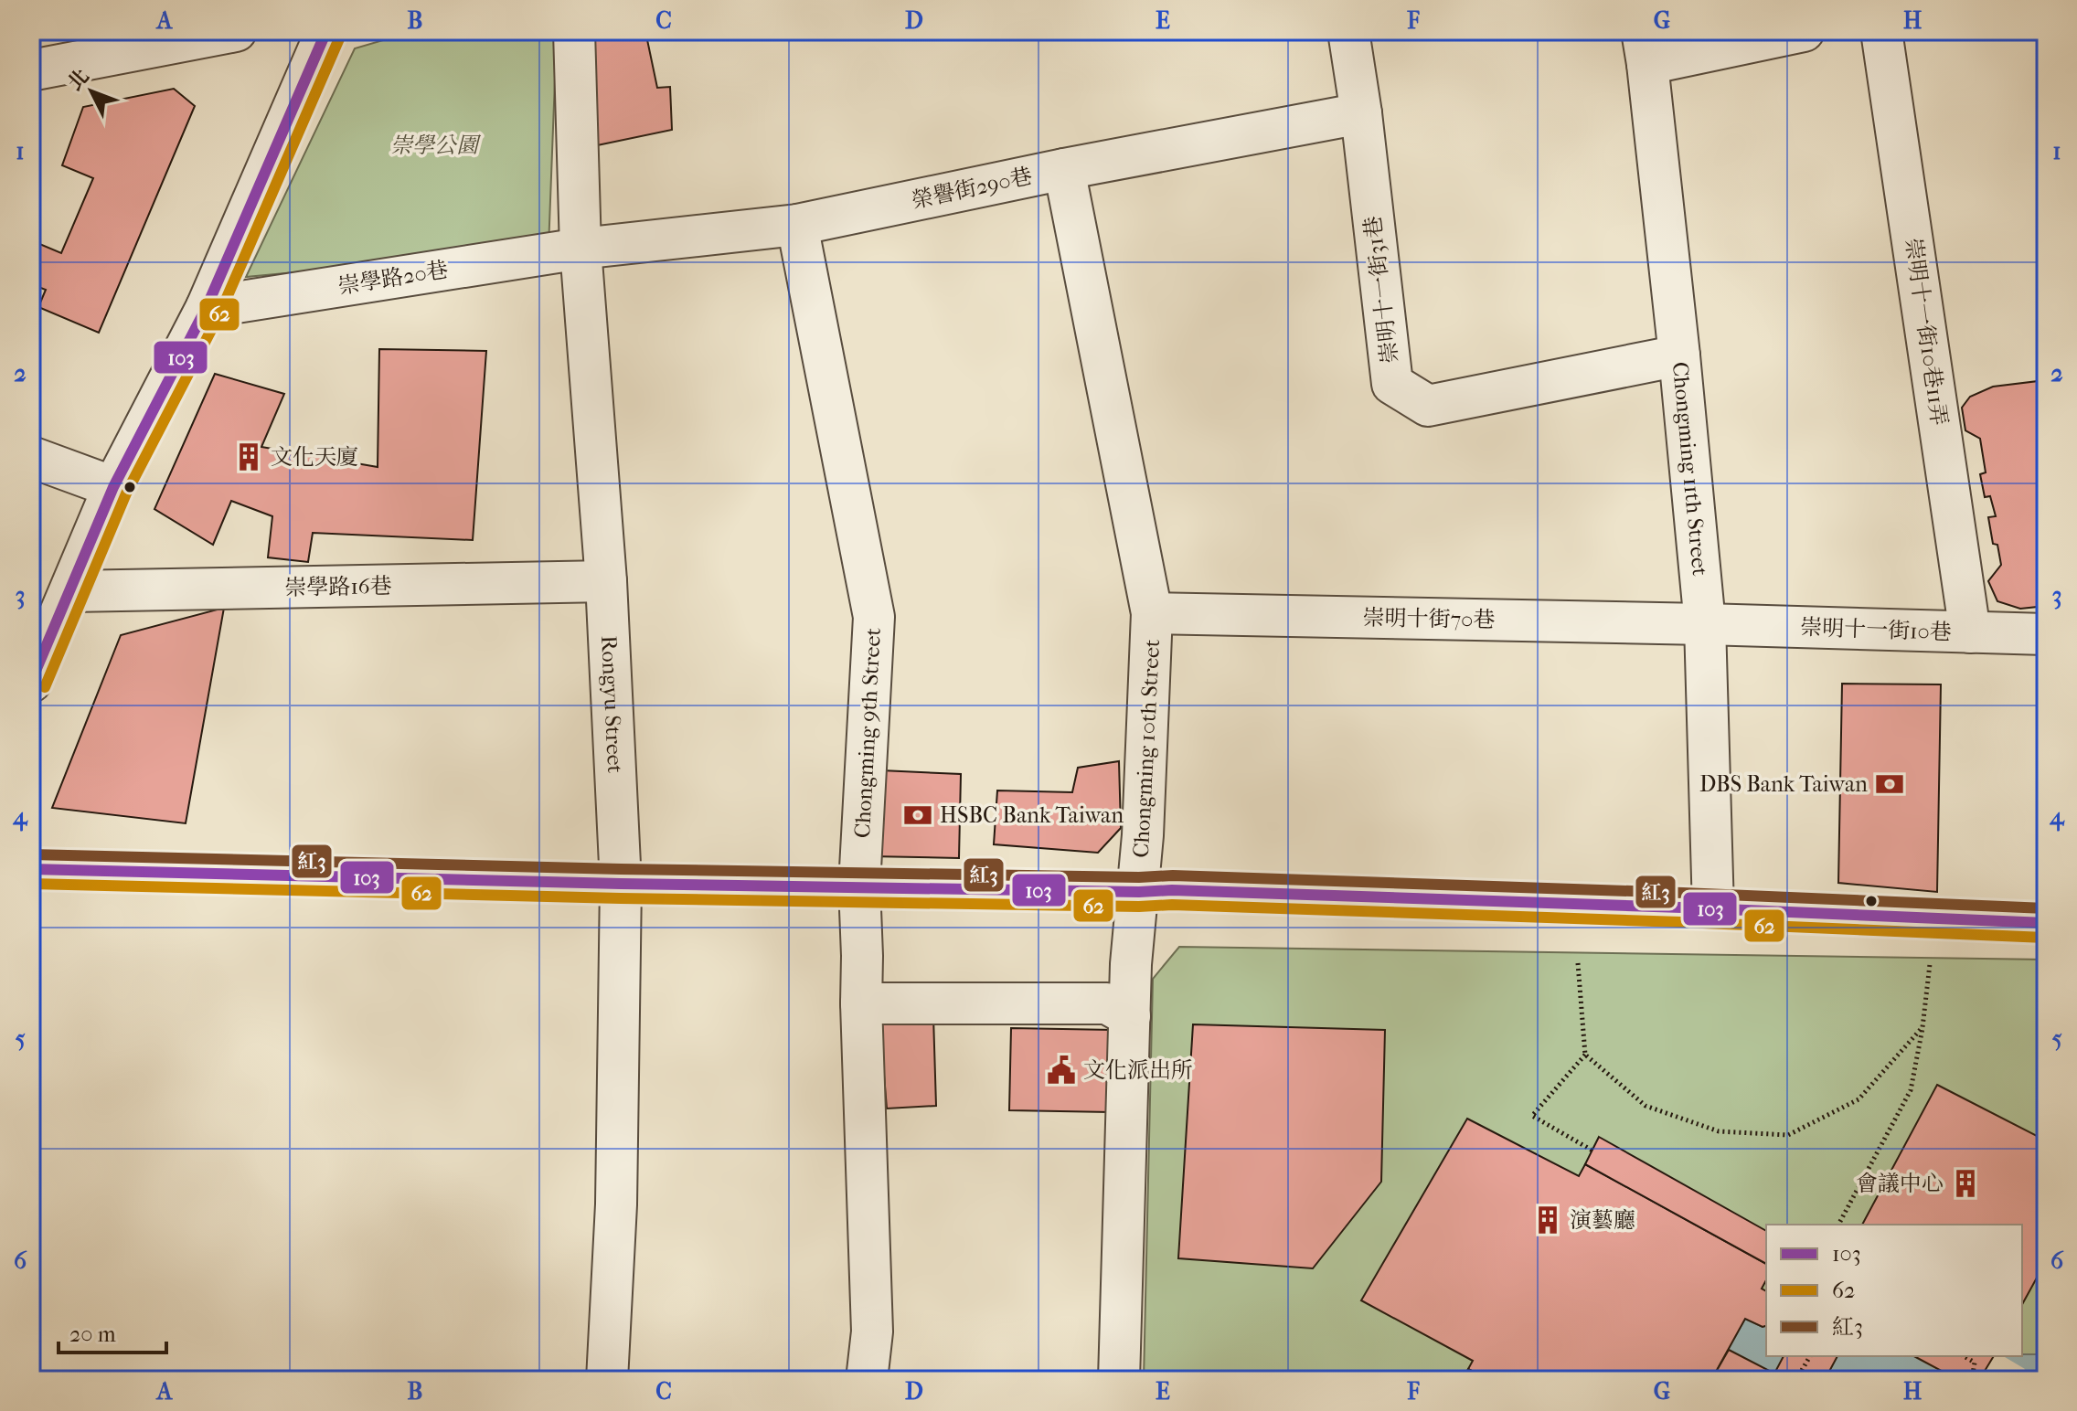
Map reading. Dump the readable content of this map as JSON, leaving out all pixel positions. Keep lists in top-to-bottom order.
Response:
{
  "streets": {
    "street": [
      "榮譽街290巷",
      "崇學路20巷",
      "崇明十一街31巷",
      "崇明十一街10巷11弄",
      "Chongming 11th Street",
      "崇學路16巷",
      "崇明十街70巷",
      "崇明十一街10巷",
      "Rongyu Street",
      "Chongming 9th Street",
      "Chongming 10th Street"
    ]
  },
  "crossings": [
    ["榮譽街290巷", "崇學路20巷"],
    ["榮譽街290巷", "崇明十一街31巷"],
    ["榮譽街290巷", "Rongyu Street"],
    ["榮譽街290巷", "Chongming 9th Street"],
    ["榮譽街290巷", "Chongming 10th Street"],
    ["崇學路20巷", "Rongyu Street"],
    ["崇明十一街31巷", "Chongming 11th Street"],
    ["崇明十一街10巷11弄", "崇明十一街10巷"],
    ["Chongming 11th Street", "崇明十街70巷"],
    ["Chongming 11th Street", "崇明十一街10巷"],
    ["崇學路16巷", "Rongyu Street"],
    ["崇明十街70巷", "崇明十一街10巷"],
    ["崇明十街70巷", "Chongming 10th Street"]
  ],
  "parks": ["崇學公園"],
  "places": {
    "building": ["文化天廈", "會議中心", "演藝廳"],
    "bank": ["DBS Bank Taiwan", "HSBC Bank Taiwan"],
    "public building": ["文化派出所"]
  },
  "lines": ["transit line 103", "transit line 62", "transit line 紅3"],
  "legend": ["103", "62", "紅3"],
  "scale_bar": "20 m",
  "north": "top left",
  "grid": {
    "columns": [
      "A",
      "B",
      "C",
      "D",
      "E",
      "F",
      "G",
      "H"
    ],
    "rows": [
      "1",
      "2",
      "3",
      "4",
      "5",
      "6"
    ]
  }
}
